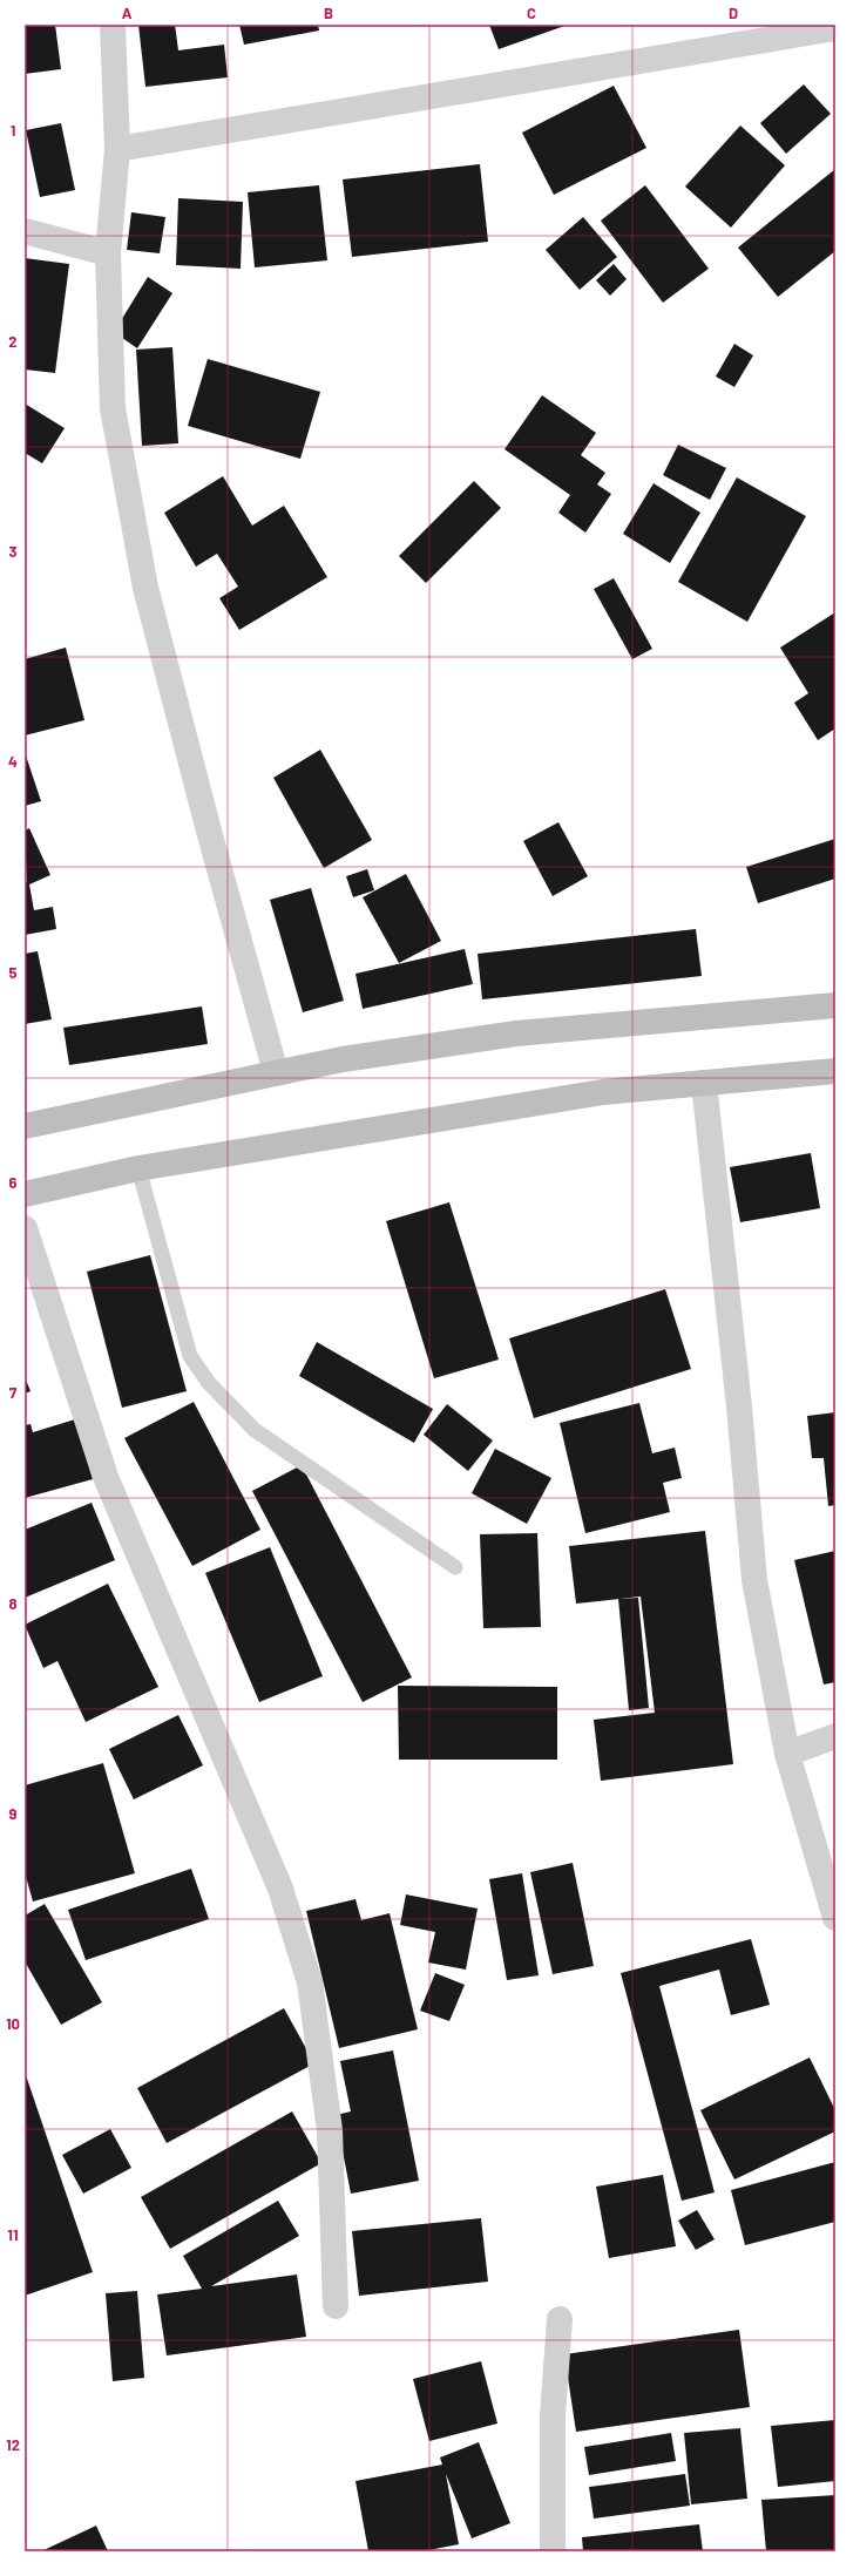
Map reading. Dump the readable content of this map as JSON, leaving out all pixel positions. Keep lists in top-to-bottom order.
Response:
{
  "grid": {
    "columns": [
      "A",
      "B",
      "C",
      "D"
    ],
    "rows": [
      "1",
      "2",
      "3",
      "4",
      "5",
      "6",
      "7",
      "8",
      "9",
      "10",
      "11",
      "12"
    ]
  }
}
